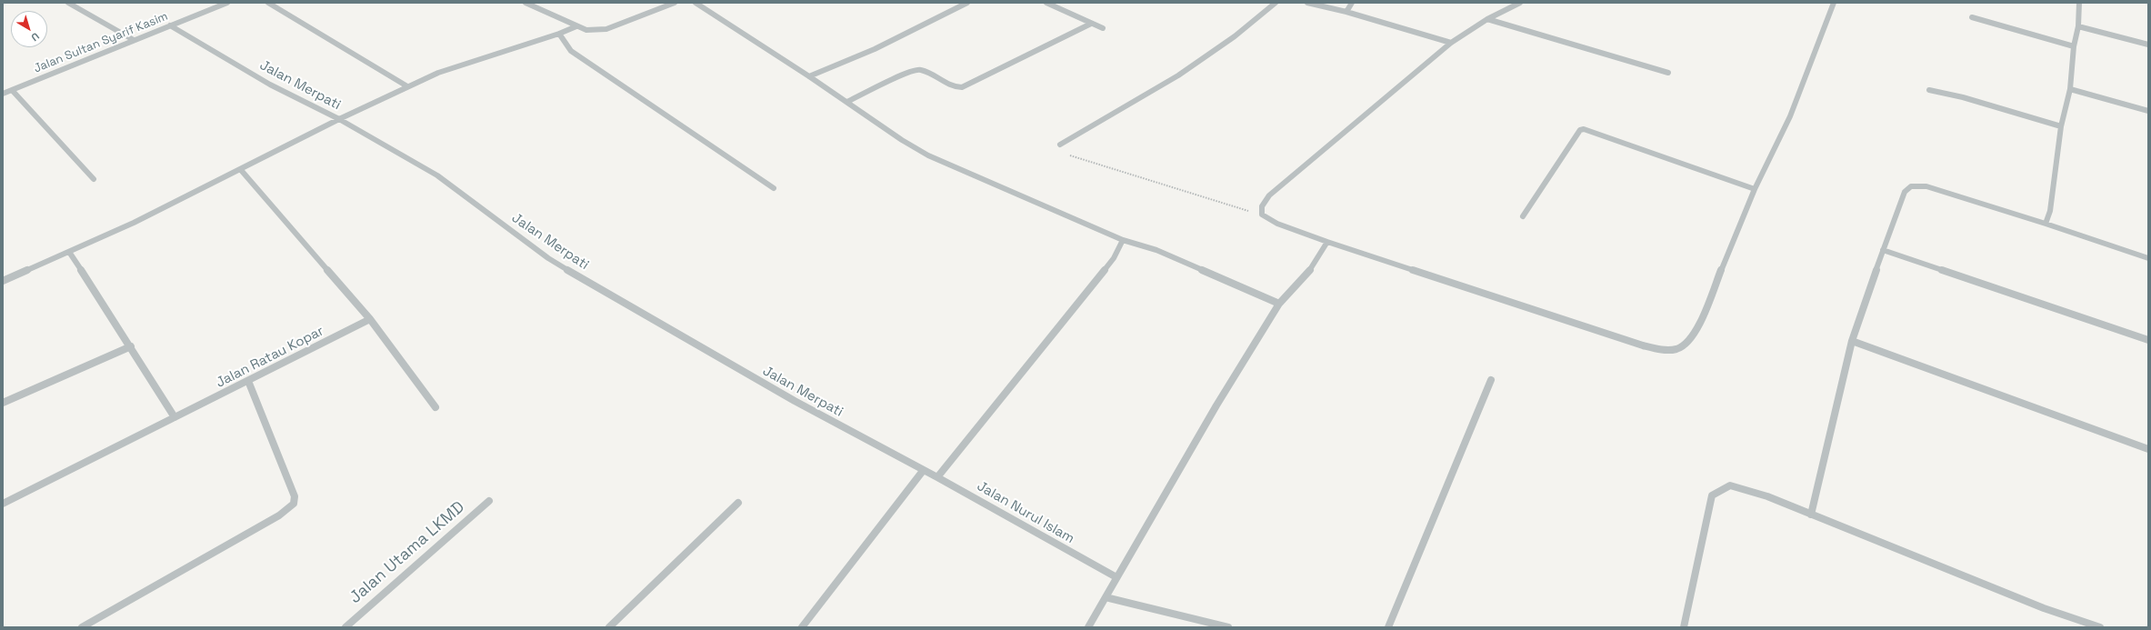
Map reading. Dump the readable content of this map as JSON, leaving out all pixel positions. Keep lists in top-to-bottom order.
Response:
{
  "streets": {
    "street": [
      "Jalan Sultan Syarif Kasim",
      "Jalan Merpati",
      "Jalan Ratau Kopar",
      "Jalan Nurul Islam",
      "Jalan Utama LKMD"
    ]
  },
  "crossings": [
    ["Jalan Sultan Syarif Kasim", "Jalan Merpati"],
    ["Jalan Merpati", "Jalan Nurul Islam"]
  ],
  "north": "bottom right"
}
